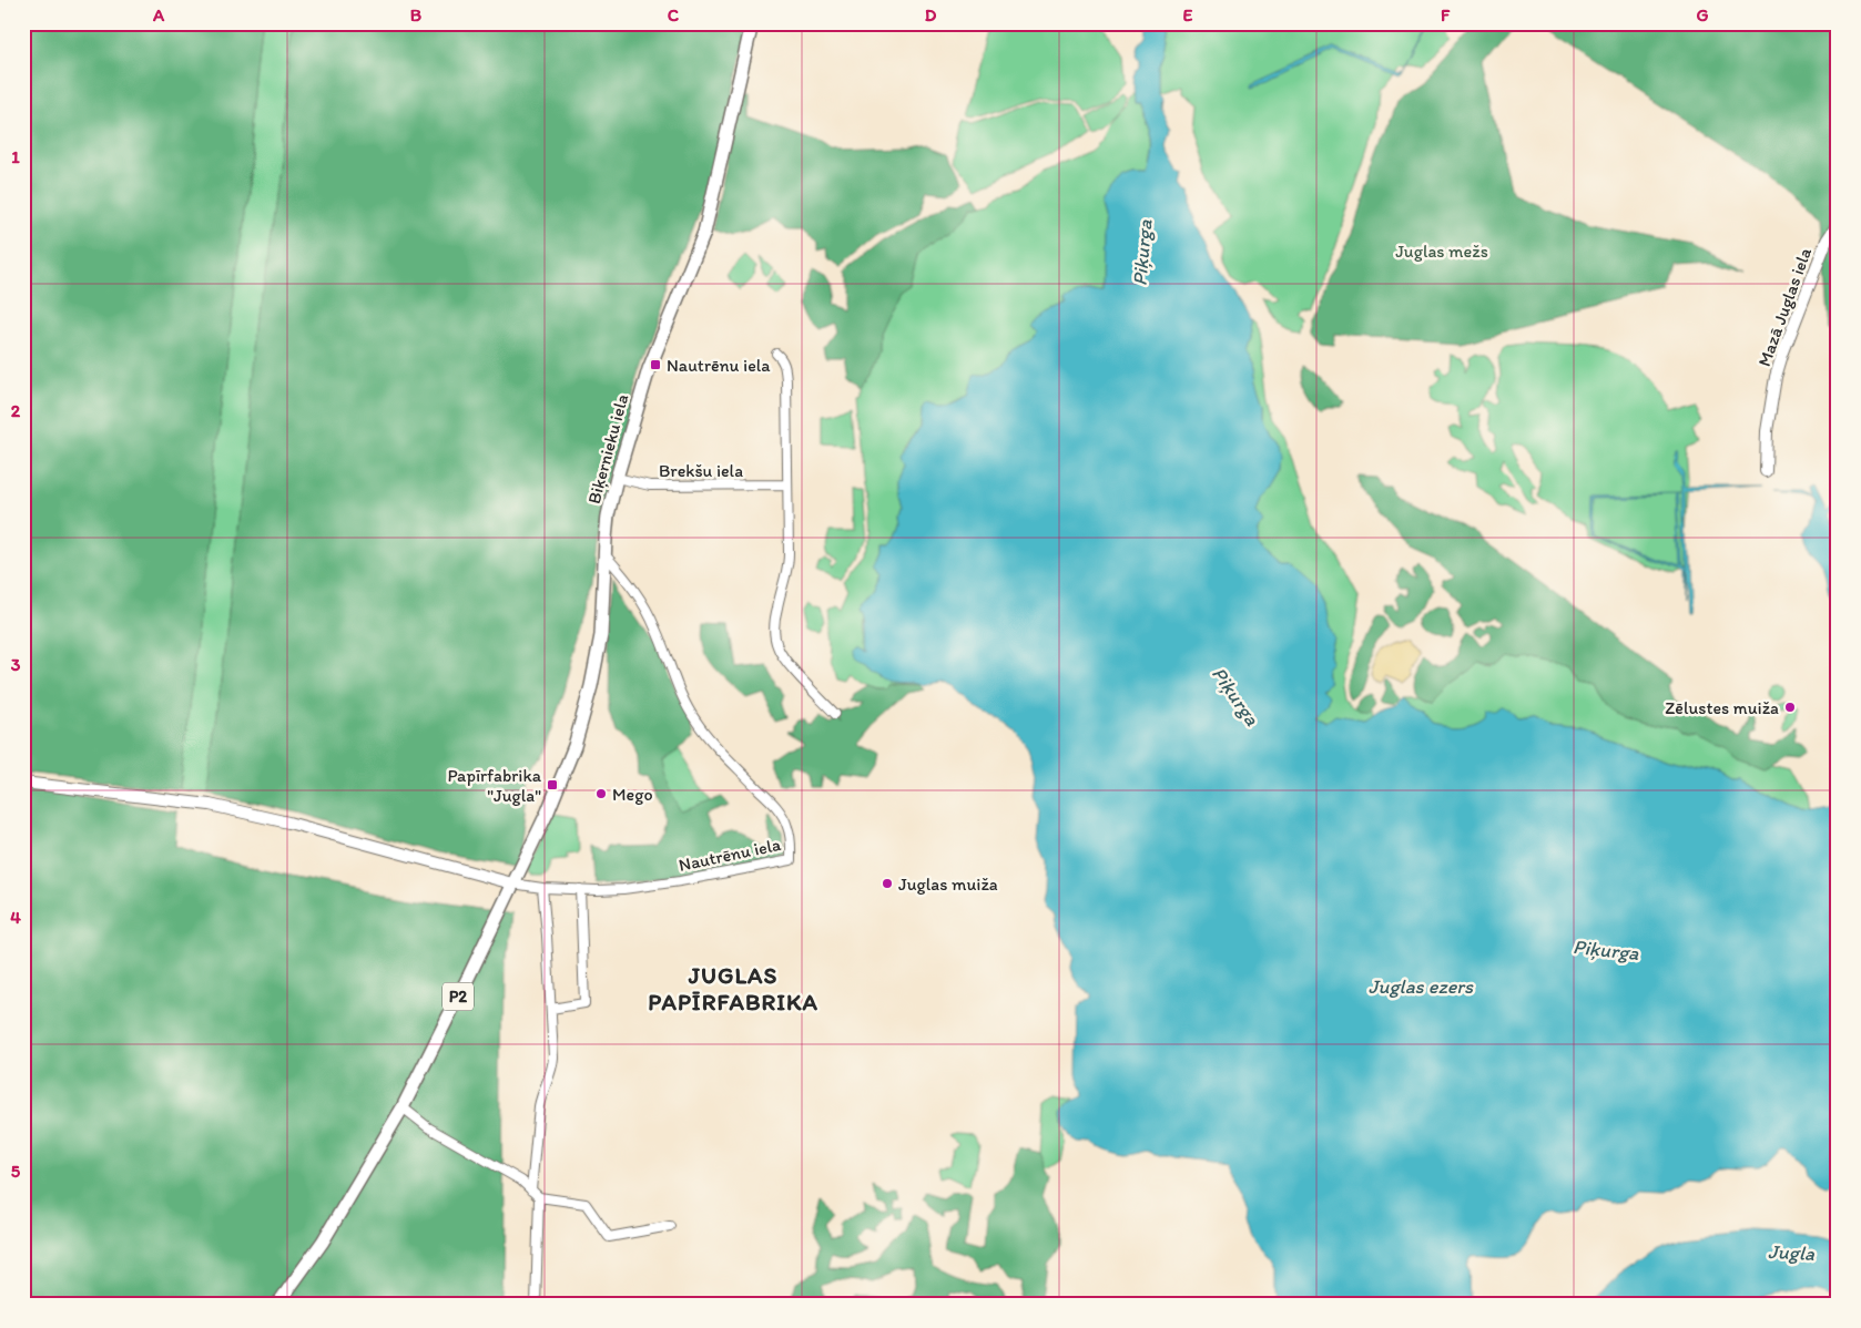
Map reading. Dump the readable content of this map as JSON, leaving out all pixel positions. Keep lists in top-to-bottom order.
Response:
{
  "streets": {
    "main road": ["Mazā Juglas iela", "Biķernieku iela", "P2"],
    "street": ["Brekšu iela", "Nautrēnu iela"]
  },
  "crossings": [
    ["Biķernieku iela", "Brekšu iela"],
    ["Biķernieku iela", "Nautrēnu iela"],
    ["Biķernieku iela", "P2"],
    ["Nautrēnu iela", "P2"]
  ],
  "districts": ["JUGLAS PAPĪRFABRIKA"],
  "water": ["Piķurga", "Juglas ezers", "Jugla"],
  "parks": ["Juglas mežs"],
  "places": {
    "transit": ["Nautrēnu iela", "Papīrfabrika \"Jugla\""],
    "other": ["Zēlustes muiža", "Mego", "Juglas muiža"]
  },
  "grid": {
    "columns": [
      "A",
      "B",
      "C",
      "D",
      "E",
      "F",
      "G"
    ],
    "rows": [
      "1",
      "2",
      "3",
      "4",
      "5"
    ]
  }
}
